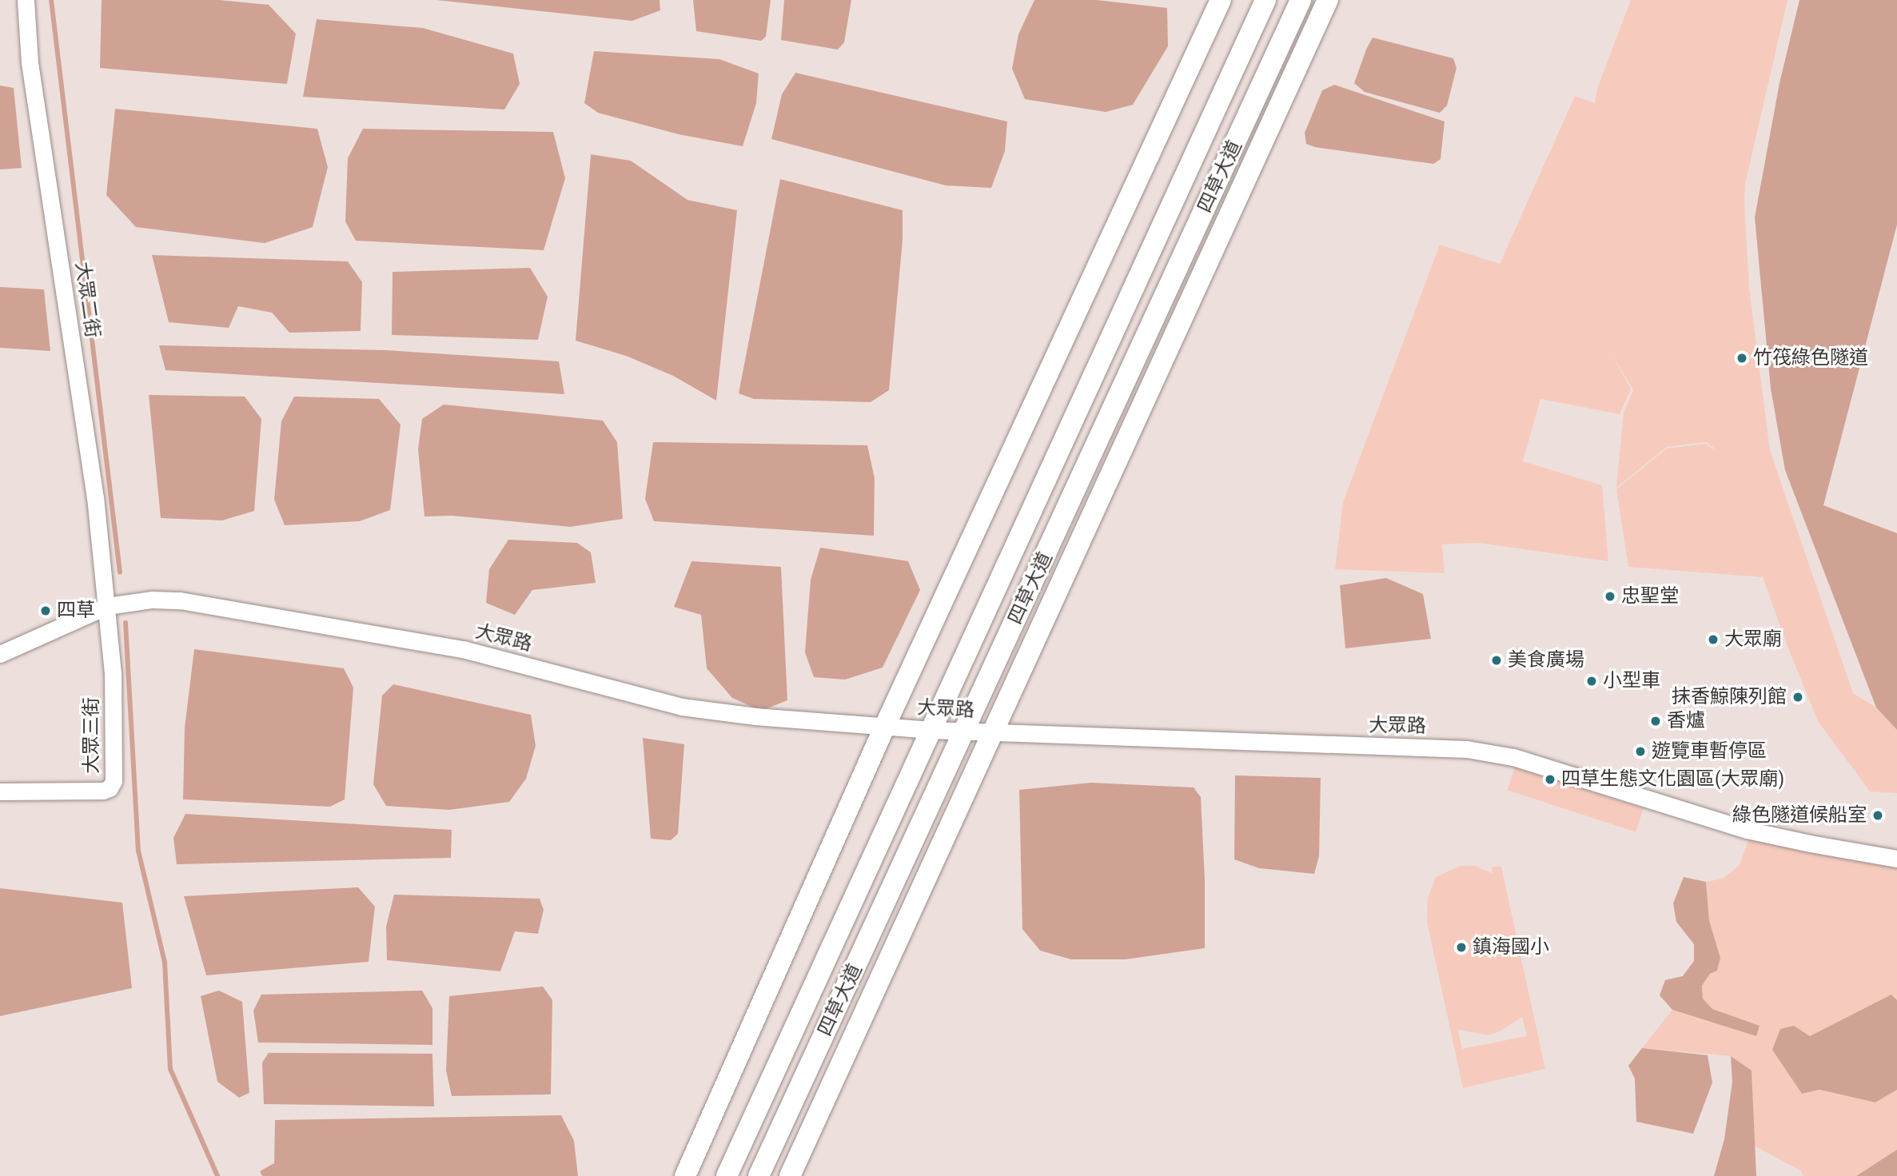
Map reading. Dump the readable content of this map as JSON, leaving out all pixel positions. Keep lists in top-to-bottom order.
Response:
{
  "streets": {
    "street": [
      "四草大道",
      "大眾二街",
      "大眾路",
      "大眾三街"
    ]
  },
  "crossings": [
    ["四草大道", "大眾路"],
    ["大眾二街", "大眾路"],
    ["大眾二街", "大眾三街"],
    ["大眾路", "大眾三街"]
  ],
  "places": [
    "竹筏綠色隧道",
    "忠聖堂",
    "四草",
    "大眾廟",
    "美食廣場",
    "小型車",
    "抹香鯨陳列館",
    "香爐",
    "遊覽車暫停區",
    "四草生態文化園區(大眾廟)",
    "綠色隧道候船室",
    "鎮海國小"
  ]
}
